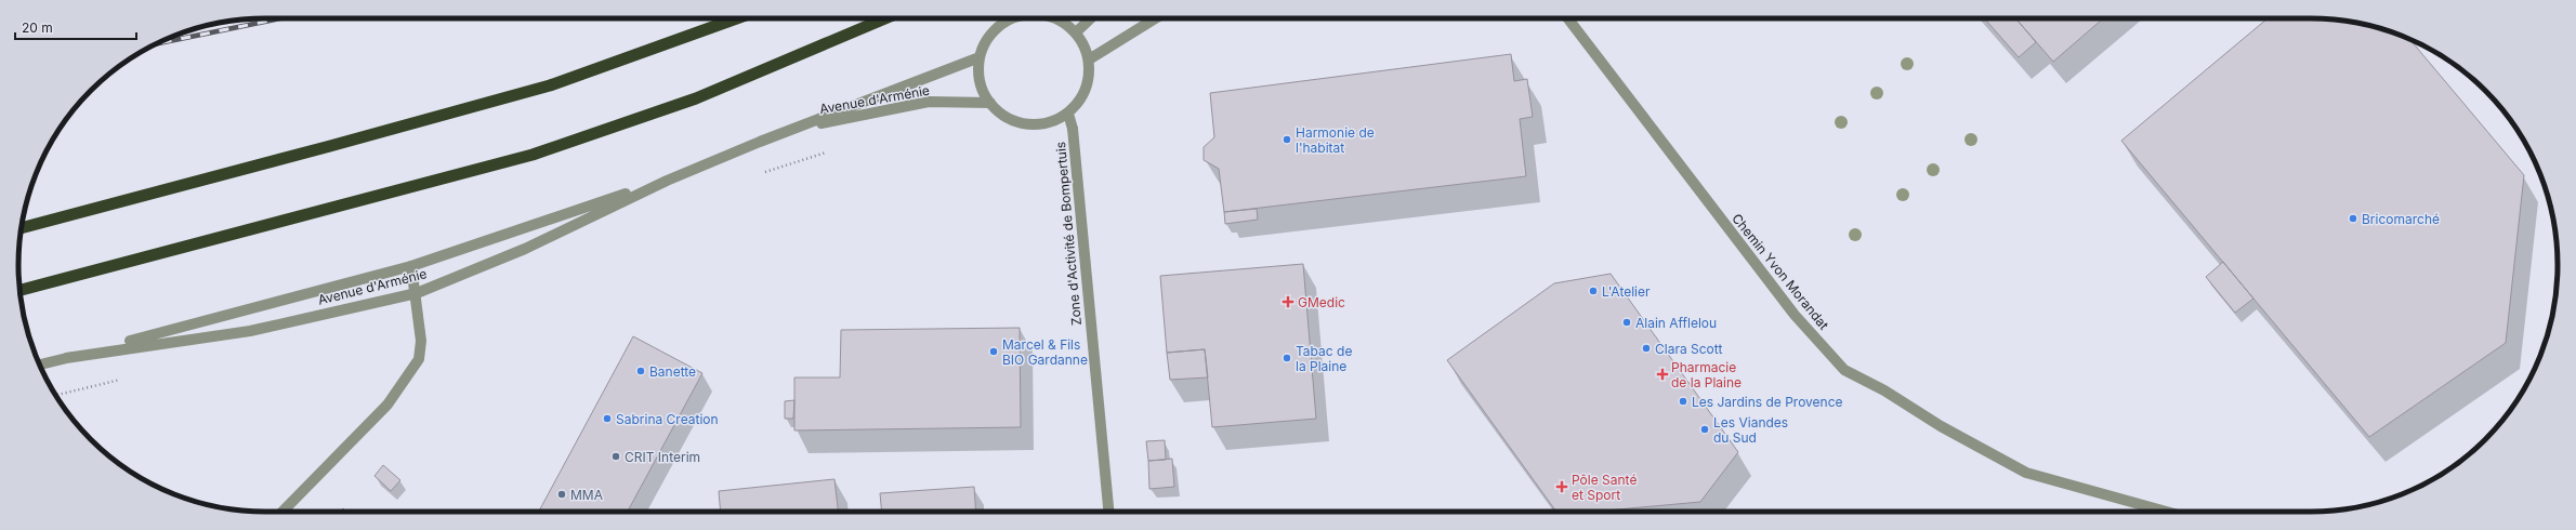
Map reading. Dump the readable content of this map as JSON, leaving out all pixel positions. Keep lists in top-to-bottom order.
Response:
{
  "streets": {
    "street": ["Avenue d'Arménie", "Zone d'Activité de Bompertuis", "Chemin Yvon Morandat"]
  },
  "places": {
    "other": [
      "Harmonie de l'habitat",
      "Bricomarché",
      "L'Atelier",
      "Alain Afflelou",
      "Clara Scott",
      "Marcel & Fils BIO Gardanne",
      "Tabac de la Plaine",
      "Banette",
      "Les Jardins de Provence",
      "Sabrina Creation",
      "Les Viandes du Sud",
      "CRIT Interim",
      "MMA"
    ],
    "health": ["GMedic", "Pharmacie de la Plaine", "Pôle Santé et Sport"]
  },
  "scale_bar": "20 m"
}
